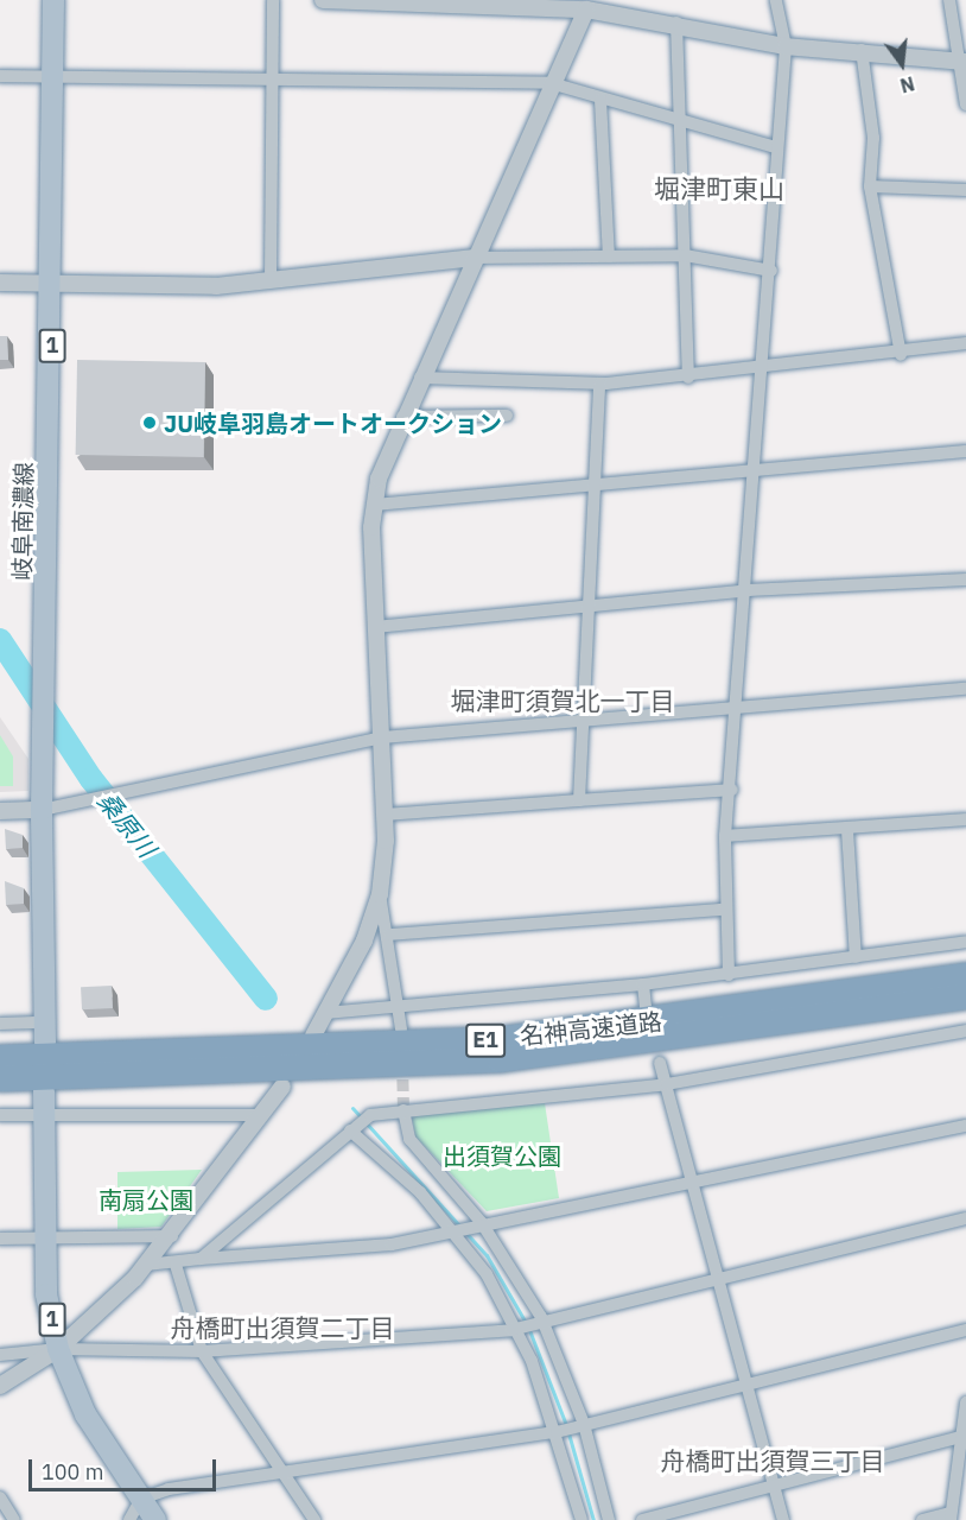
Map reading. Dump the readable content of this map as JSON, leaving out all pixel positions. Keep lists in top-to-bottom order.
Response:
{
  "streets": {
    "highway": ["名神高速道路", "E1"],
    "main road": ["1", "岐阜南濃線"]
  },
  "districts": [
    "堀津町東山",
    "堀津町須賀北一丁目",
    "舟橋町出須賀二丁目",
    "舟橋町出須賀三丁目"
  ],
  "water": ["桑原川"],
  "parks": ["出須賀公園", "南扇公園"],
  "places": ["JU岐阜羽島オートオークション"],
  "scale_bar": "100 m",
  "north": "bottom"
}
